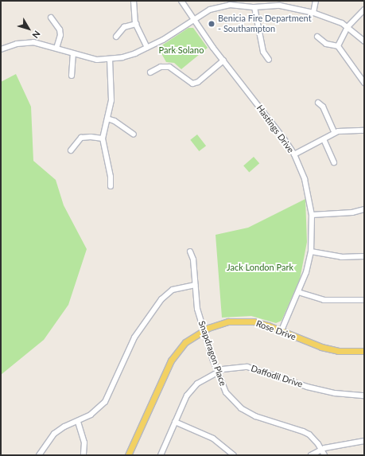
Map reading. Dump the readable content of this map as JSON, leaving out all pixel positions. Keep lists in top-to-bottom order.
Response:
{
  "streets": {
    "main road": ["Rose Drive"],
    "street": ["Hastings Drive", "Snapdragon Place", "Daffodil Drive"]
  },
  "crossings": [
    ["Hastings Drive", "Rose Drive"],
    ["Rose Drive", "Snapdragon Place"],
    ["Snapdragon Place", "Daffodil Drive"]
  ],
  "parks": ["Park Solano", "Jack London Park"],
  "places": ["Benicia Fire Department - Southampton"],
  "north": "bottom right"
}
